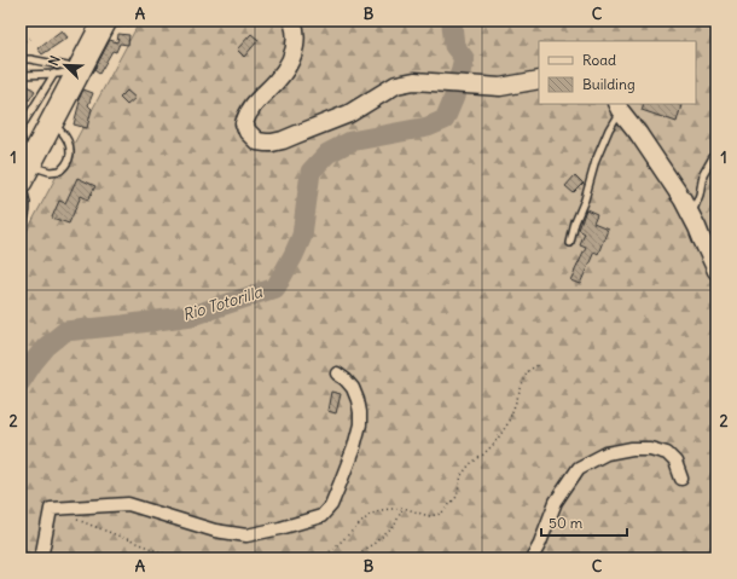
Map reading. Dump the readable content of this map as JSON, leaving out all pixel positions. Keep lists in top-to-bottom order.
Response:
{
  "water": ["Rio Totorilla"],
  "legend": ["Road", "Building"],
  "scale_bar": "50 m",
  "north": "top left",
  "grid": {
    "columns": ["A", "B", "C"],
    "rows": ["1", "2"]
  }
}
